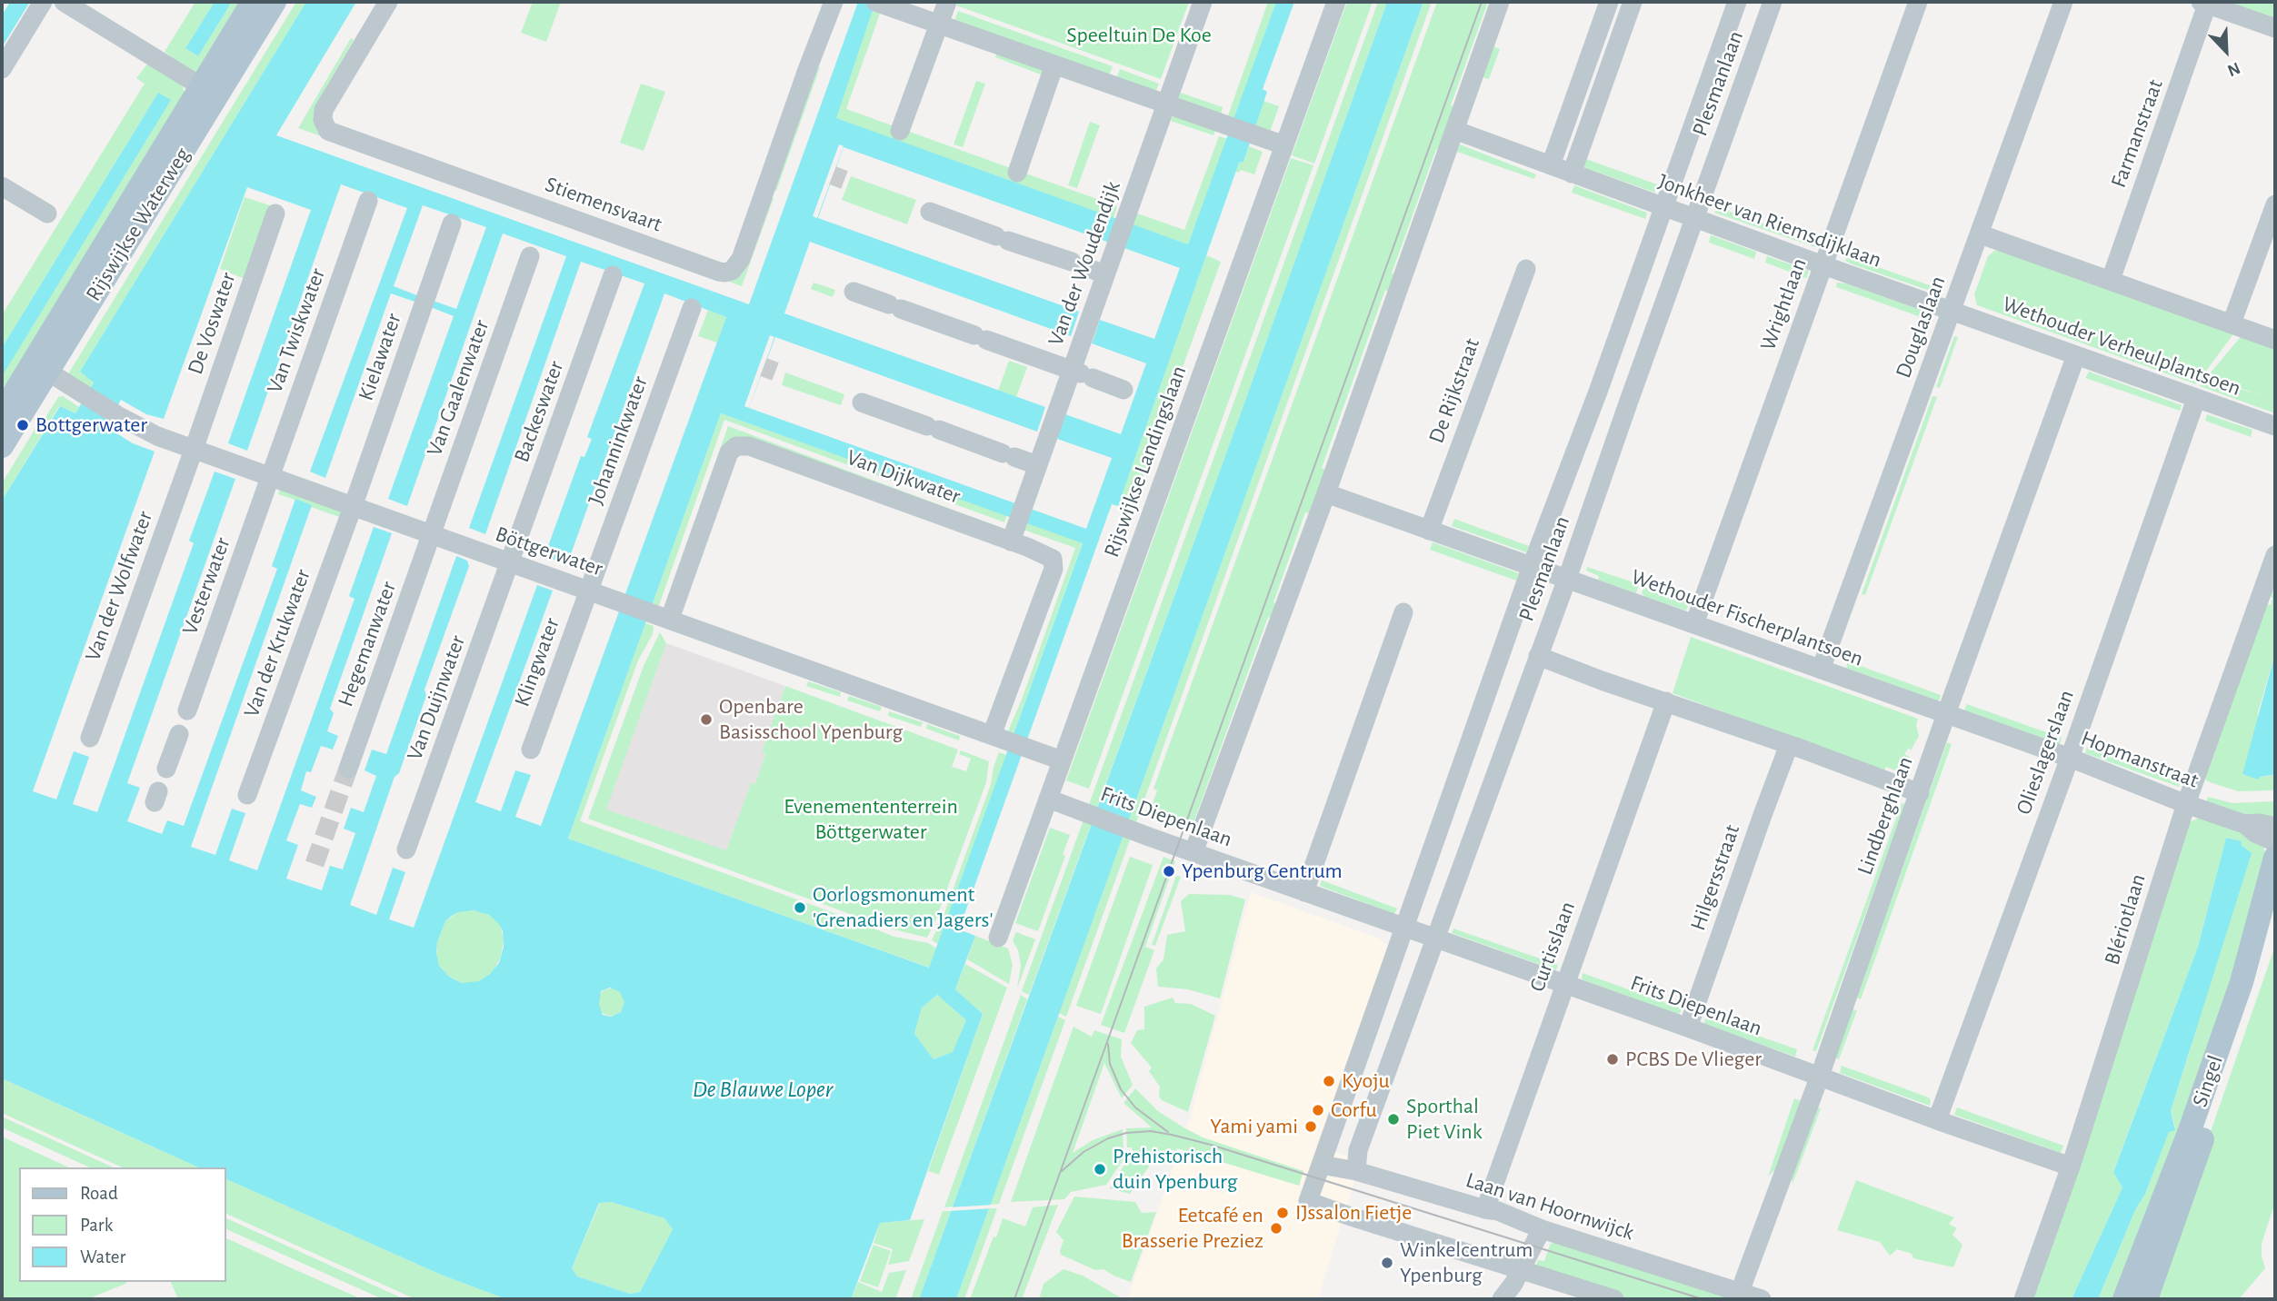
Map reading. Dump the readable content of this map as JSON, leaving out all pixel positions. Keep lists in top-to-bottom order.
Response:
{
  "streets": {
    "main road": ["Rijswijkse Waterweg", "Singel"],
    "street": [
      "Plesmanlaan",
      "Farmanstraat",
      "Stiemensvaart",
      "Jonkheer van Riemsdijklaan",
      "Van der Woudendijk",
      "Wrightlaan",
      "De Voswater",
      "Douglaslaan",
      "Van Twiskwater",
      "Wethouder Verheulplantsoen",
      "Kielawater",
      "Van Gaalenwater",
      "De Rijkstraat",
      "Backeswater",
      "Johanninkwater",
      "Rijswijkse Landingslaan",
      "Van Dijkwater",
      "Böttgerwater",
      "Van der Wolfwater",
      "Vesterwater",
      "Wethouder Fischerplantsoen",
      "Van der Krukwater",
      "Hegemanwater",
      "Klingwater",
      "Van Duijnwater",
      "Olieslagerslaan",
      "Hopmanstraat",
      "Lindberghlaan",
      "Frits Diepenlaan",
      "Hilgersstraat",
      "Blériotlaan",
      "Curtisslaan",
      "Laan van Hoornwijck"
    ]
  },
  "crossings": [
    ["Plesmanlaan", "Jonkheer van Riemsdijklaan"],
    ["Plesmanlaan", "Wethouder Fischerplantsoen"],
    ["Plesmanlaan", "Frits Diepenlaan"],
    ["Plesmanlaan", "Laan van Hoornwijck"],
    ["Jonkheer van Riemsdijklaan", "Wrightlaan"],
    ["Jonkheer van Riemsdijklaan", "Douglaslaan"],
    ["Jonkheer van Riemsdijklaan", "Wethouder Verheulplantsoen"],
    ["Rijswijkse Waterweg", "Böttgerwater"],
    ["Van der Woudendijk", "Van Dijkwater"],
    ["Wrightlaan", "Wethouder Fischerplantsoen"],
    ["De Voswater", "Böttgerwater"],
    ["De Voswater", "Van der Wolfwater"],
    ["Douglaslaan", "Wethouder Verheulplantsoen"],
    ["Douglaslaan", "Wethouder Fischerplantsoen"],
    ["Van Twiskwater", "Böttgerwater"],
    ["Van Twiskwater", "Vesterwater"],
    ["Wethouder Verheulplantsoen", "Olieslagerslaan"],
    ["Wethouder Verheulplantsoen", "Lindberghlaan"],
    ["Kielawater", "Böttgerwater"],
    ["Kielawater", "Van der Krukwater"],
    ["Van Gaalenwater", "Böttgerwater"],
    ["Van Gaalenwater", "Hegemanwater"],
    ["Backeswater", "Böttgerwater"],
    ["Backeswater", "Van Duijnwater"],
    ["Johanninkwater", "Böttgerwater"],
    ["Johanninkwater", "Klingwater"],
    ["Rijswijkse Landingslaan", "Böttgerwater"],
    ["Rijswijkse Landingslaan", "Frits Diepenlaan"],
    ["Van Dijkwater", "Böttgerwater"],
    ["Böttgerwater", "Van der Wolfwater"],
    ["Böttgerwater", "Vesterwater"],
    ["Böttgerwater", "Van der Krukwater"],
    ["Böttgerwater", "Hegemanwater"],
    ["Böttgerwater", "Klingwater"],
    ["Böttgerwater", "Van Duijnwater"],
    ["Wethouder Fischerplantsoen", "Hopmanstraat"],
    ["Wethouder Fischerplantsoen", "Lindberghlaan"],
    ["Olieslagerslaan", "Hopmanstraat"],
    ["Olieslagerslaan", "Frits Diepenlaan"],
    ["Hopmanstraat", "Lindberghlaan"],
    ["Hopmanstraat", "Blériotlaan"],
    ["Lindberghlaan", "Frits Diepenlaan"],
    ["Lindberghlaan", "Laan van Hoornwijck"],
    ["Frits Diepenlaan", "Hilgersstraat"],
    ["Frits Diepenlaan", "Blériotlaan"],
    ["Frits Diepenlaan", "Curtisslaan"],
    ["Curtisslaan", "Laan van Hoornwijck"]
  ],
  "water": ["De Blauwe Loper"],
  "parks": ["Speeltuin De Koe", "Evenemententerrein Böttgerwater"],
  "places": [
    "Bottgerwater",
    "Openbare Basisschool Ypenburg",
    "Ypenburg Centrum",
    "Oorlogsmonument 'Grenadiers en Jagers'",
    "PCBS De Vlieger",
    "Kyoju",
    "Corfu",
    "Sporthal Piet Vink",
    "Yami yami",
    "Prehistorisch duin Ypenburg",
    "IJssalon Fietje",
    "Eetcafé en Brasserie Preziez",
    "Winkelcentrum Ypenburg"
  ],
  "legend": ["Road", "Park", "Water"],
  "north": "bottom right"
}
